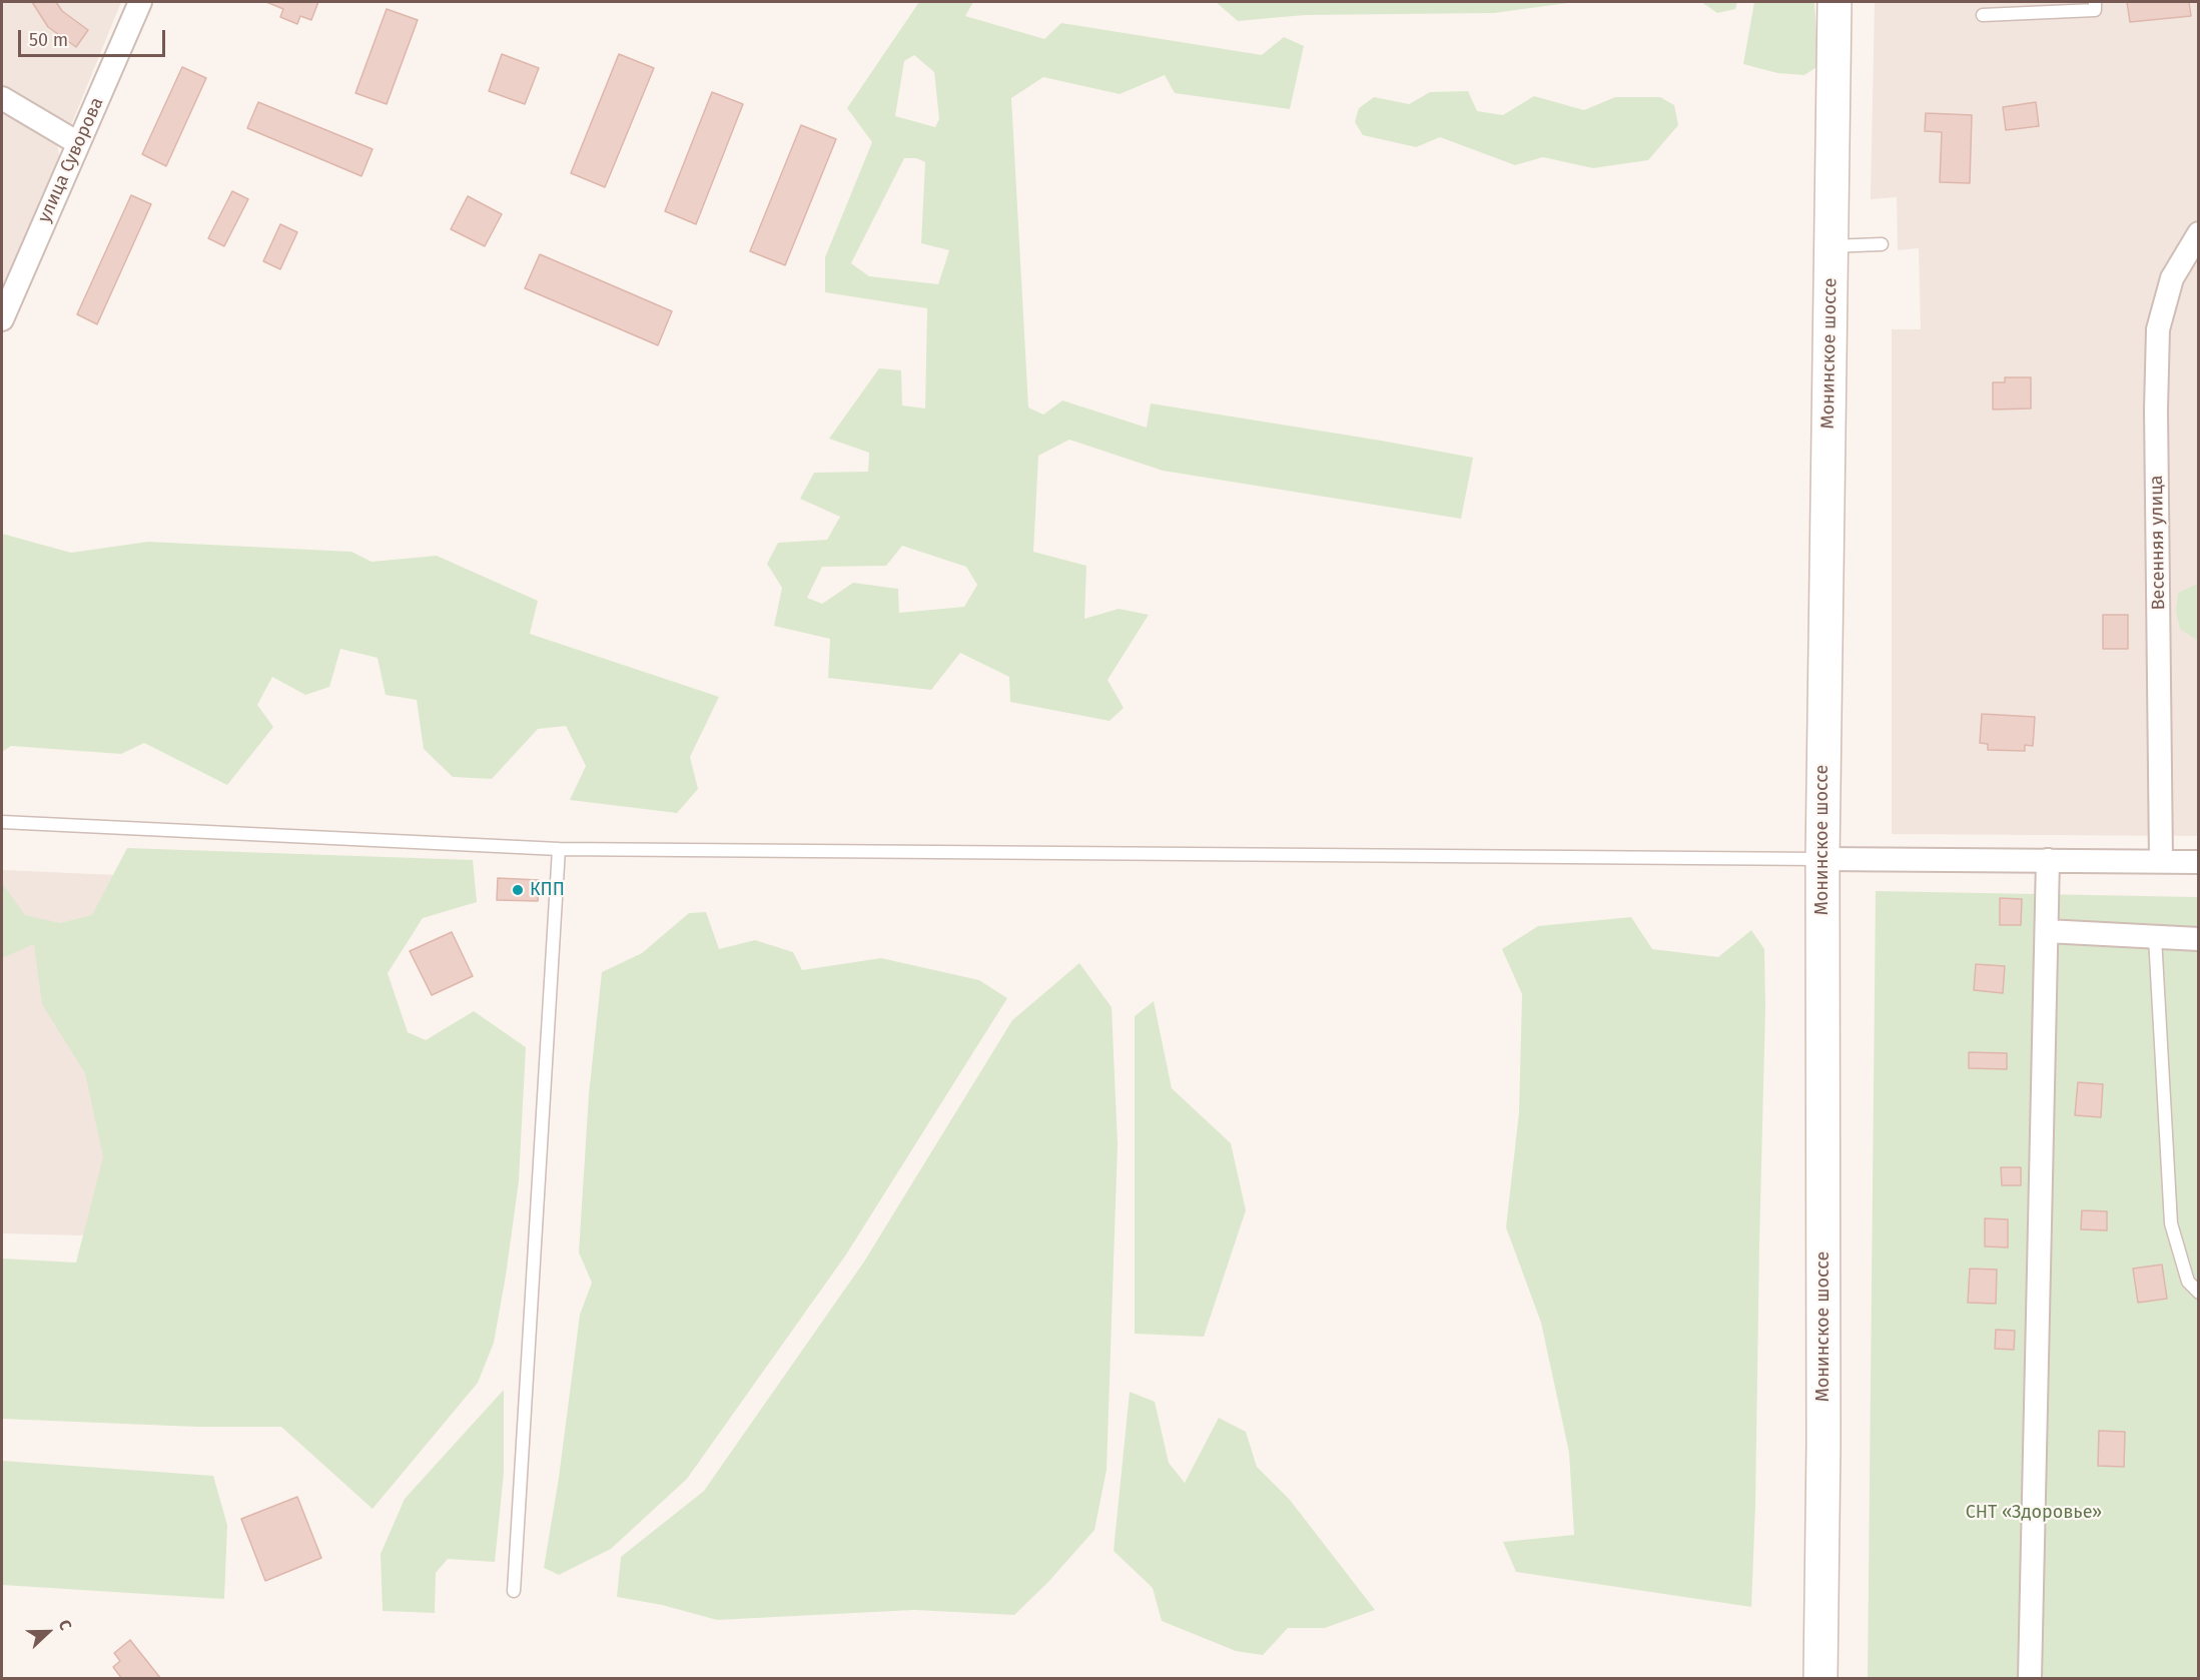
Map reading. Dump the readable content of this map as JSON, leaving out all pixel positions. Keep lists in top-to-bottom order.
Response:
{
  "streets": {
    "main road": ["Монинское шоссе"],
    "street": ["улица Суворова", "Весенняя улица"]
  },
  "parks": ["СНТ «Здоровье»"],
  "places": ["КПП"],
  "scale_bar": "50 m",
  "north": "right"
}
